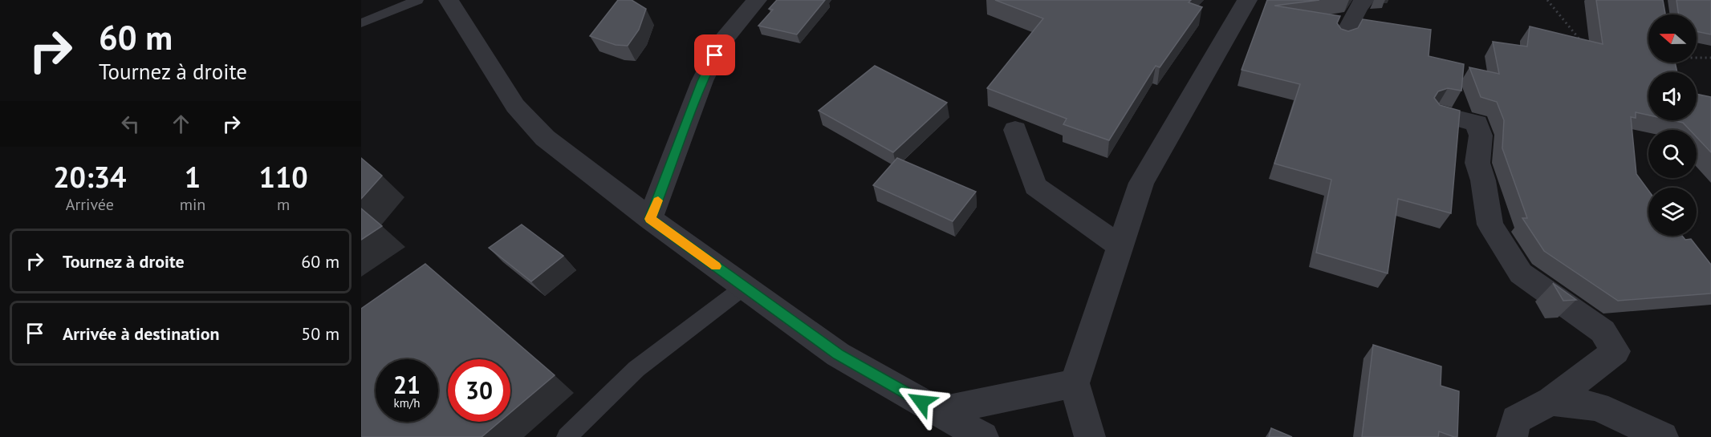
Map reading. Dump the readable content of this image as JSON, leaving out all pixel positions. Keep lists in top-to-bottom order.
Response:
{
  "north": "left",
  "page": {
    "turn": ["60 m", "Tournez à droite"],
    "eta": [
      "20:34",
      "Arrivée",
      "1",
      "min",
      "110",
      "m"
    ],
    "list": [
      {
        "name": "Tournez à droite",
        "value": "60 m"
      },
      {
        "name": "Arrivée à destination",
        "value": "50 m"
      }
    ],
    "speed": "21 km/h",
    "limit": "30"
  }
}
